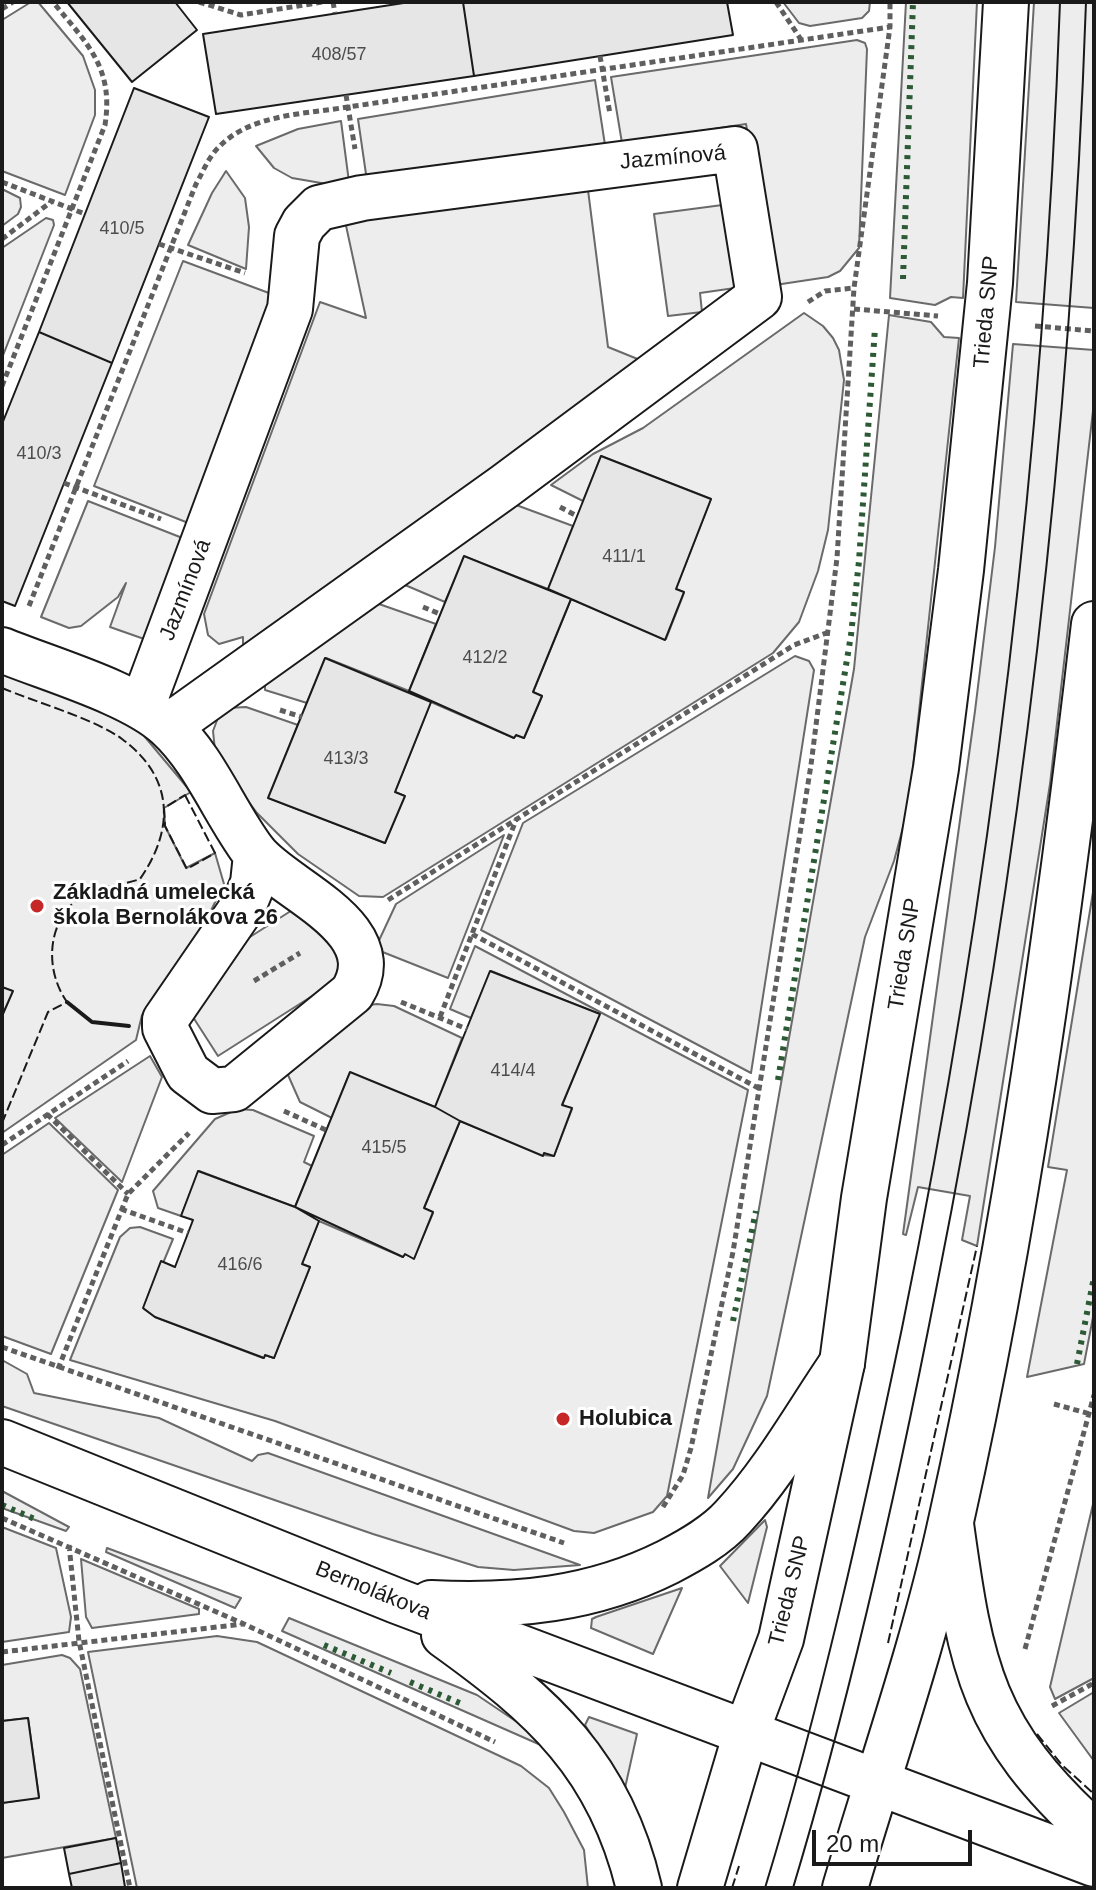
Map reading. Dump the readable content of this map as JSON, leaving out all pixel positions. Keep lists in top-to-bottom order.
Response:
{
  "streets": {
    "street": ["Jazmínová", "Trieda SNP", "Bernolákova"]
  },
  "crossings": [
    ["Trieda SNP", "Bernolákova"]
  ],
  "places": ["Základná umelecká škola Bernolákova 26", "Holubica"],
  "house_numbers": [
    "408/57",
    "410/5",
    "410/3",
    "411/1",
    "412/2",
    "413/3",
    "414/4",
    "415/5",
    "416/6"
  ],
  "scale_bar": "20 m"
}
